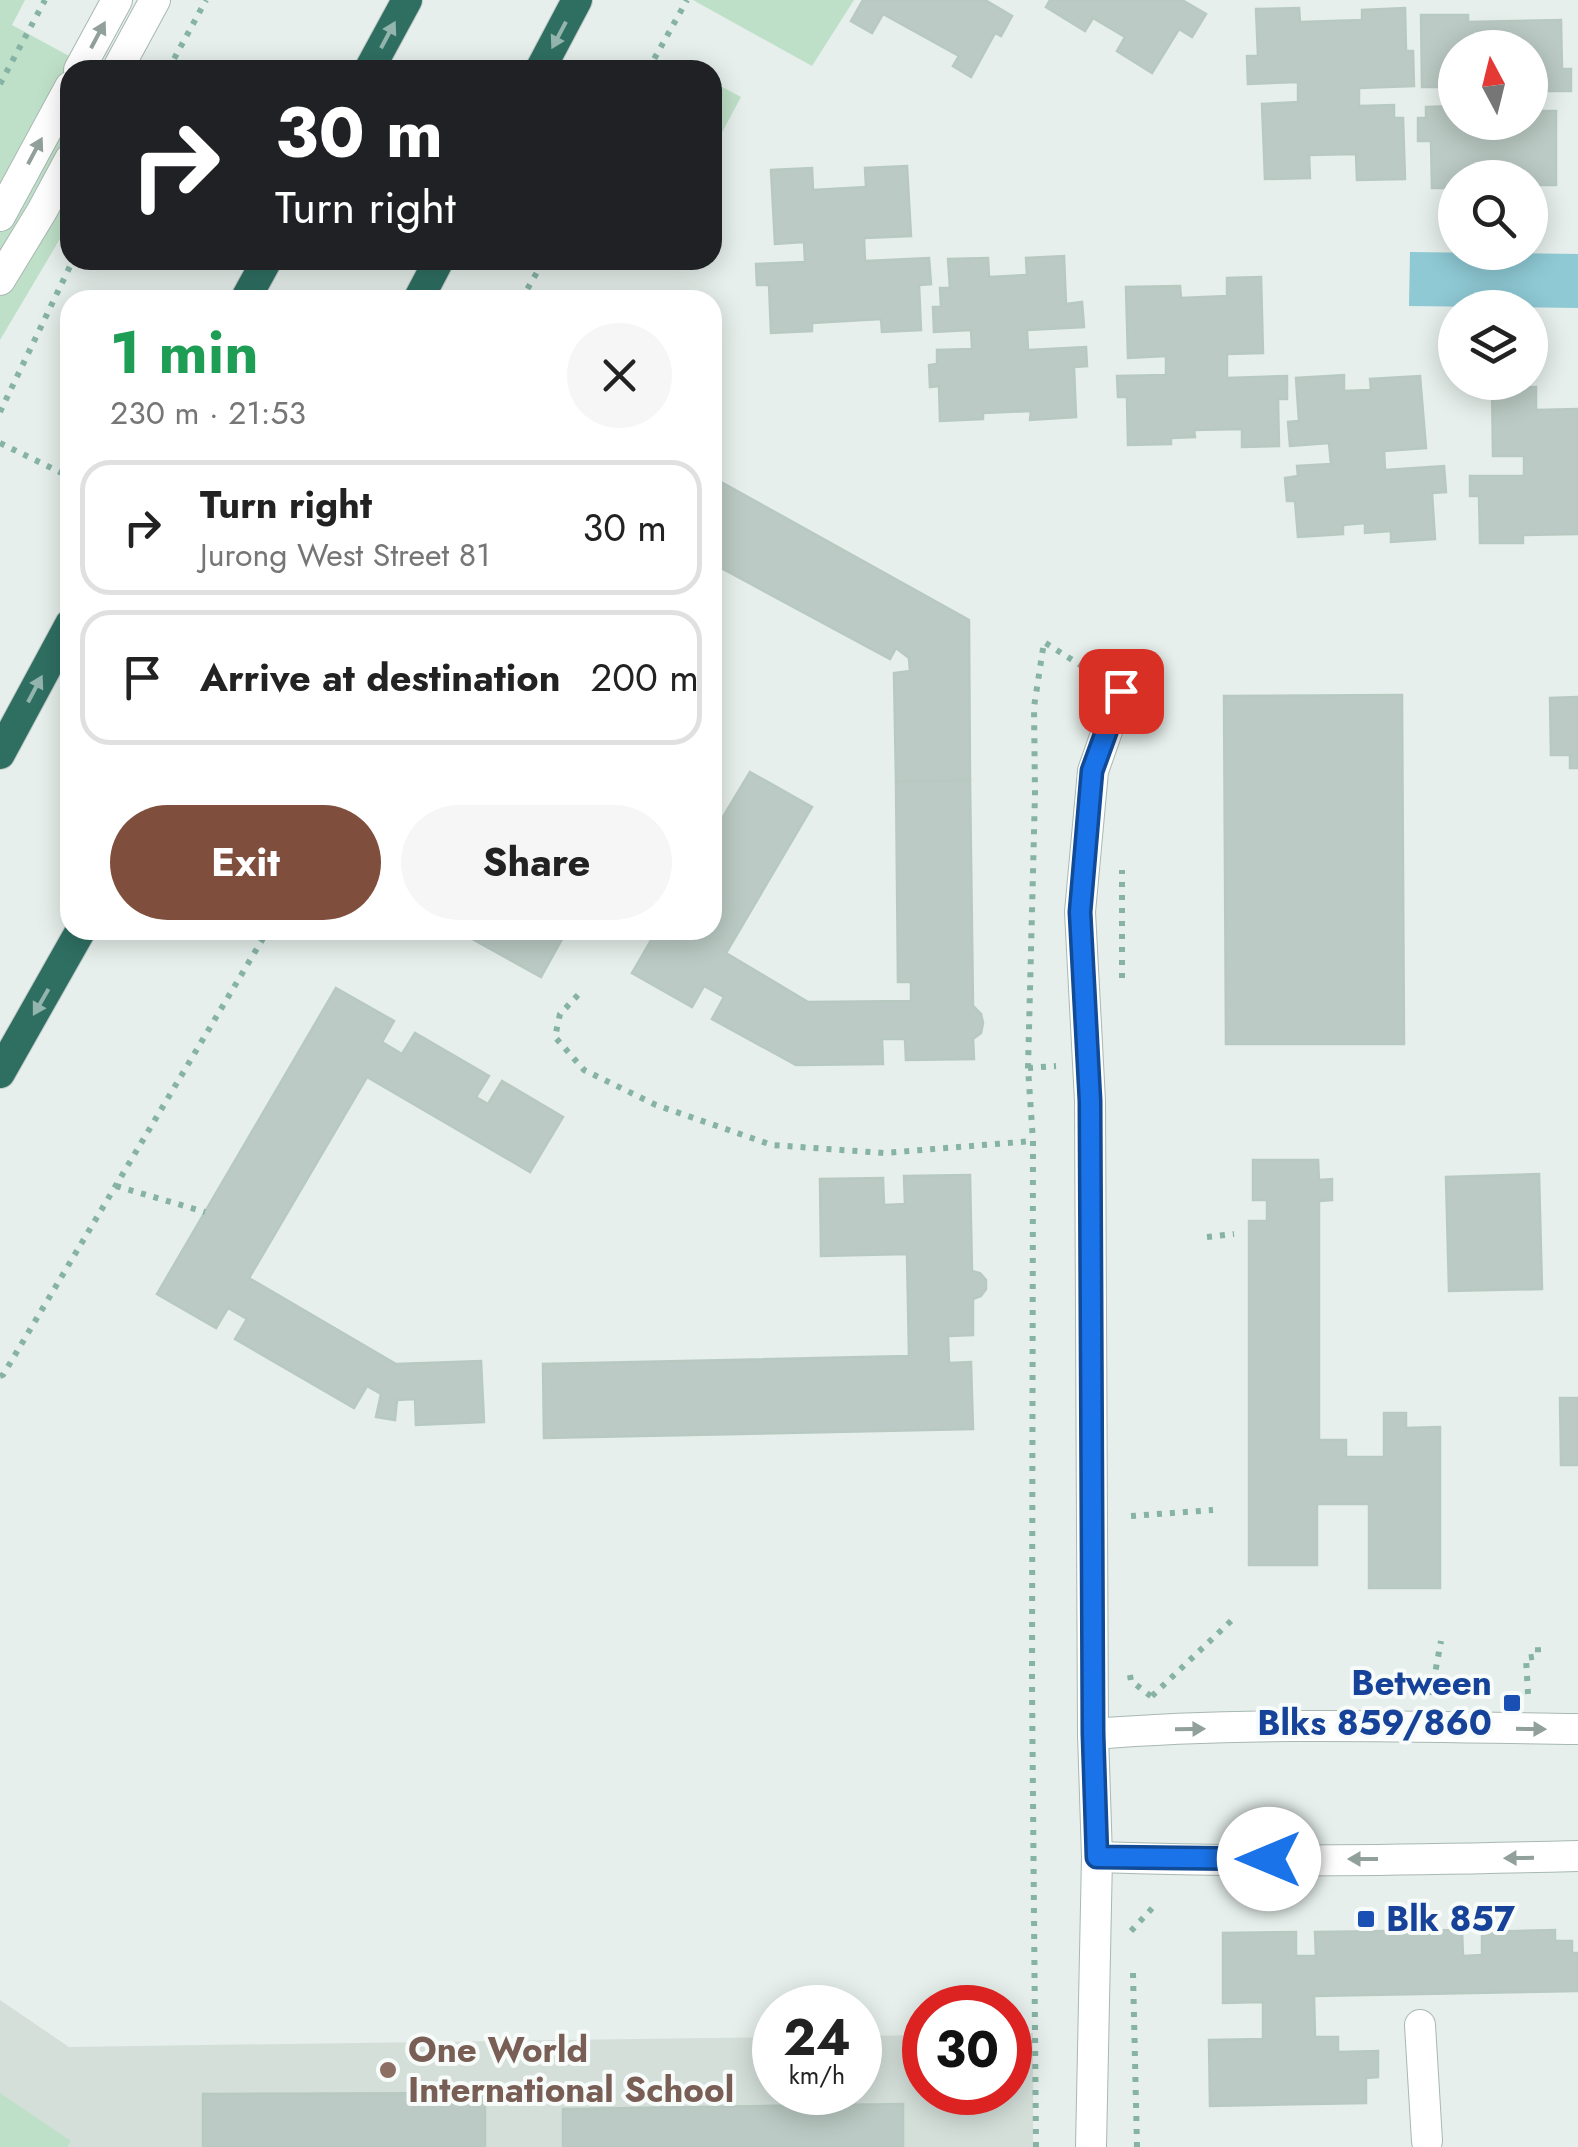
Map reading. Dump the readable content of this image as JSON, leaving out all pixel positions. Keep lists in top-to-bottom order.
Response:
{
  "places": {
    "transit": ["Between Blks 859/860", "Blk 857"],
    "other": ["One World International School"]
  },
  "north": "top",
  "page": {
    "turn": ["30 m", "Turn right"],
    "heading": ["1 min", "230 m · 21:53"],
    "list": [
      {
        "name": "Turn right",
        "note": "Jurong West Street 81",
        "value": "30 m"
      },
      {
        "name": "Arrive at destination",
        "value": "200 m"
      }
    ],
    "buttons": ["Exit", "Share"],
    "speed": "24 km/h",
    "limit": "30"
  }
}
